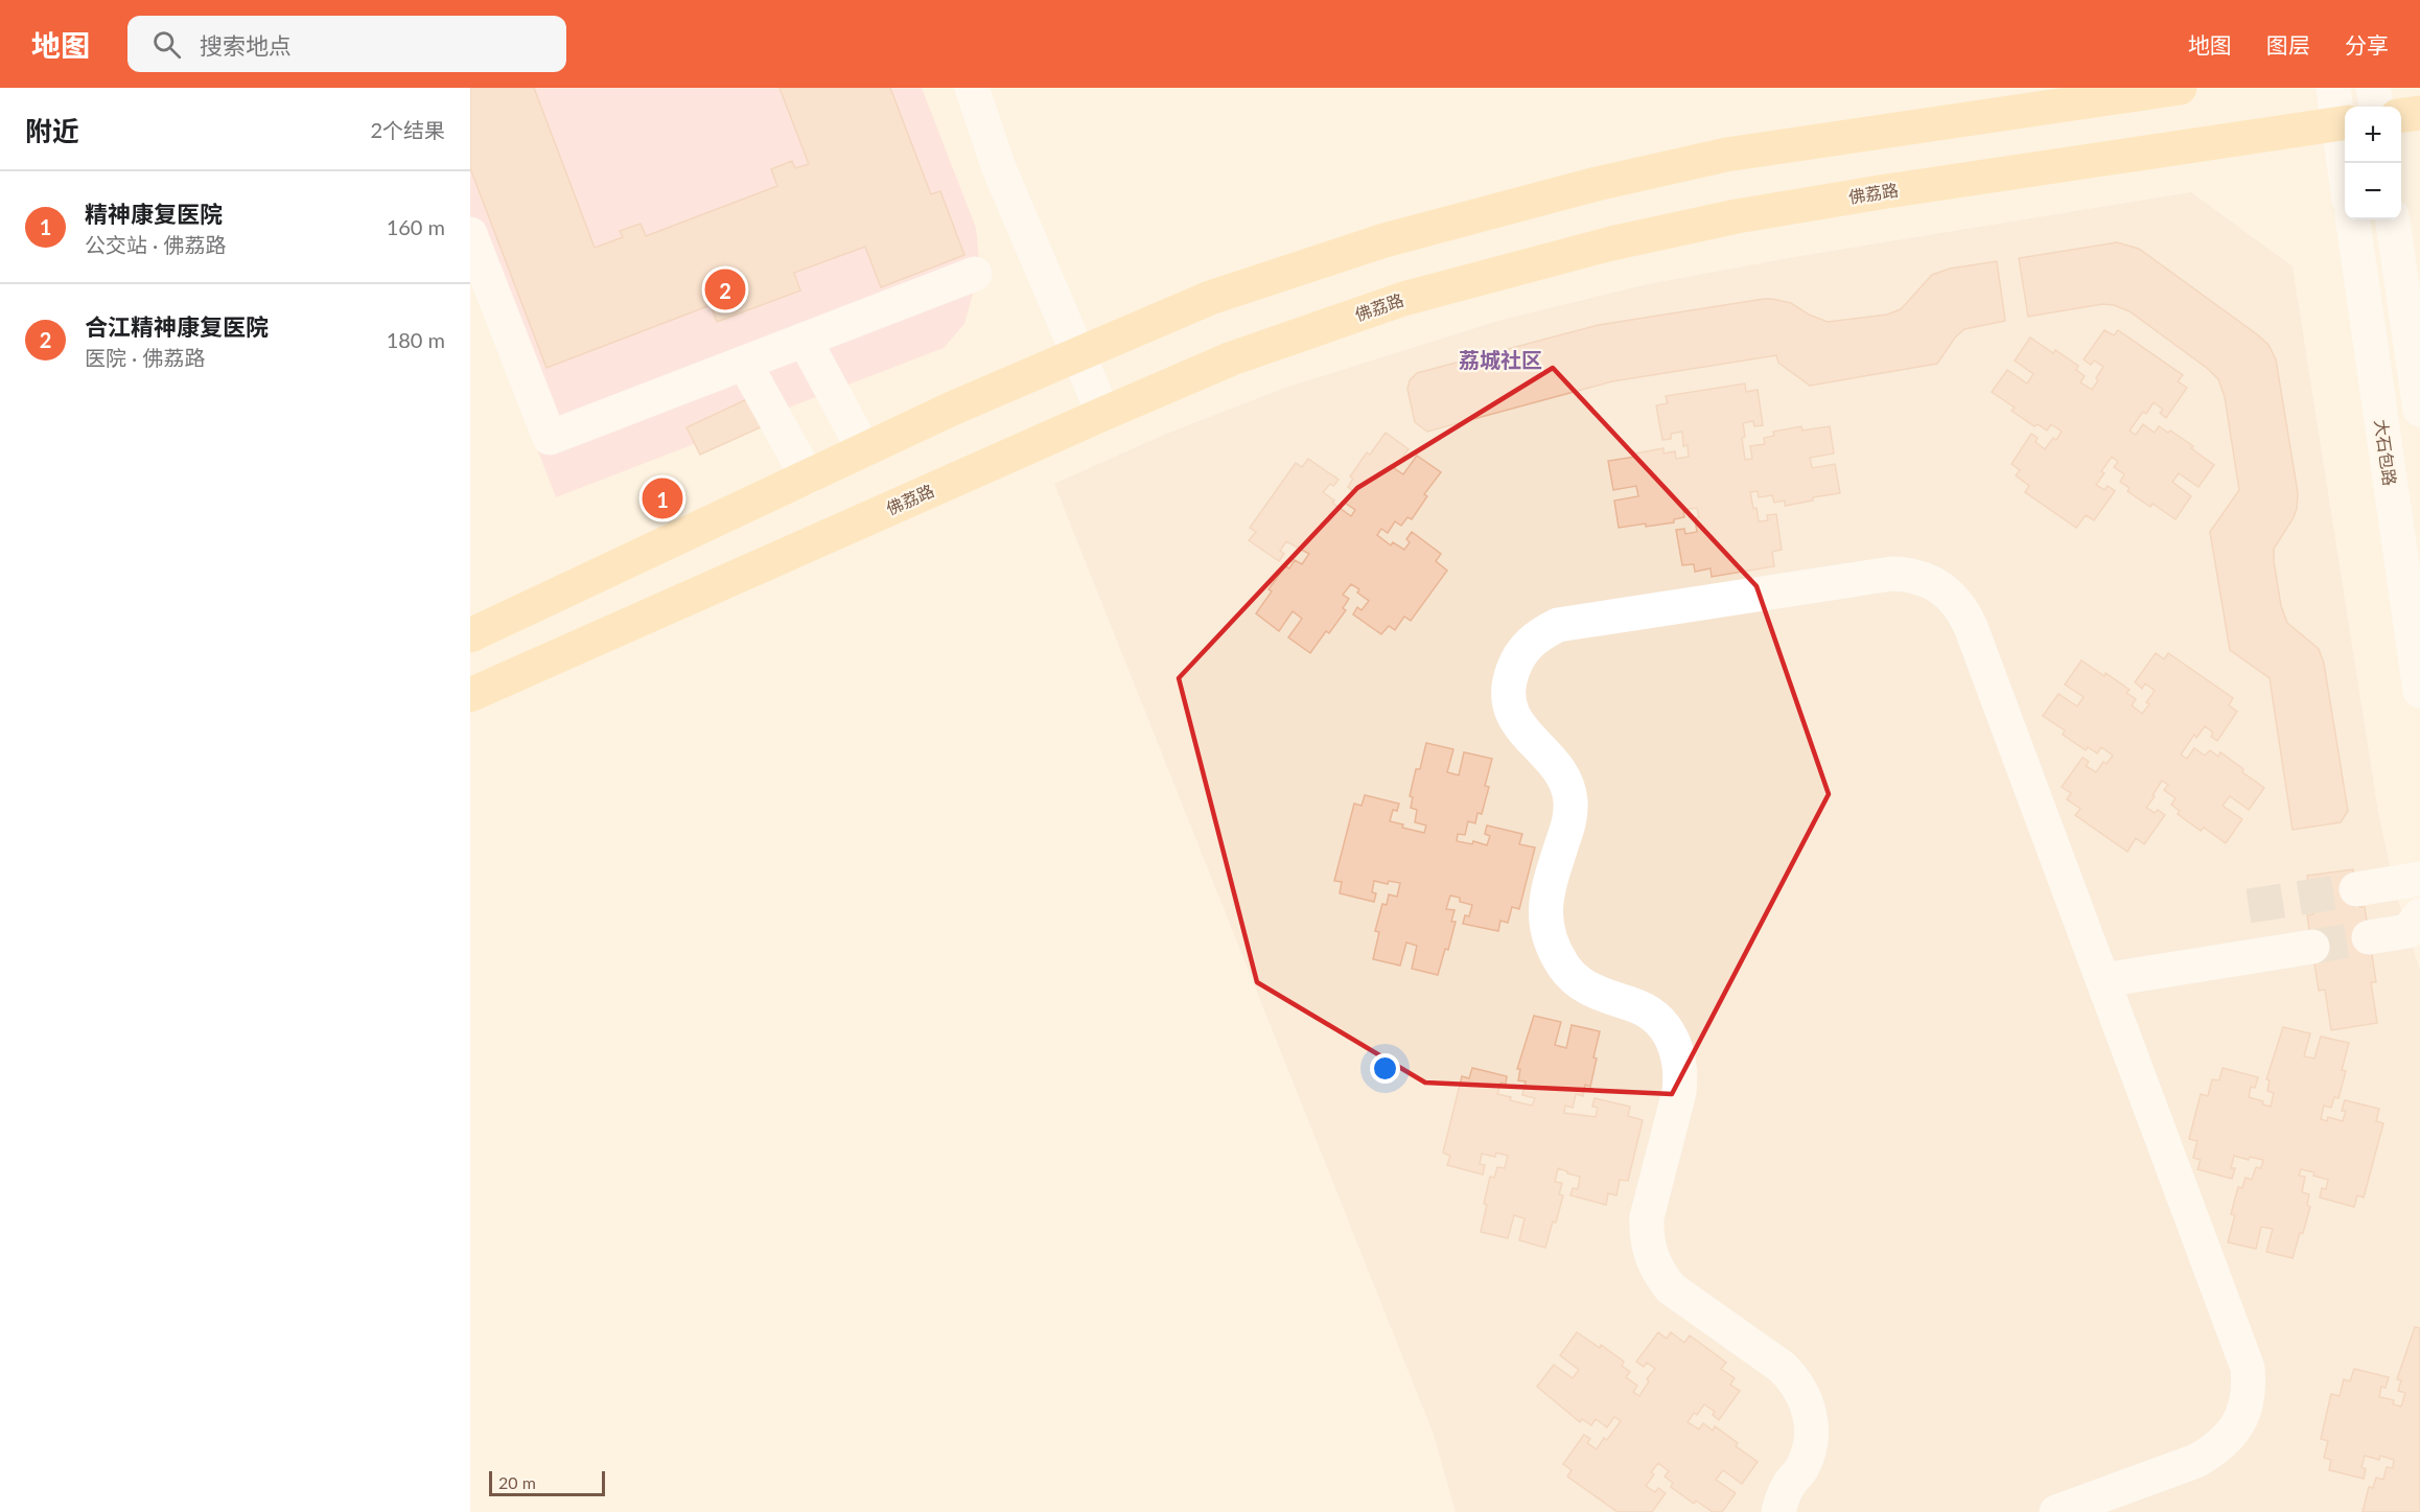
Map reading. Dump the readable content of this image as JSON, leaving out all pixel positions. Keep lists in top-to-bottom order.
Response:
{
  "streets": {
    "main road": ["佛荔路"],
    "street": ["大石包路"]
  },
  "districts": ["荔城社区"],
  "scale_bar": "20 m",
  "page": {
    "header": "地图",
    "search": "搜索地点",
    "nav": ["地图", "图层", "分享"],
    "heading": ["附近", "2个结果"],
    "map_buttons": ["+", "−"],
    "list": [
      {
        "mark": "1",
        "name": "精神康复医院",
        "note": "公交站 · 佛荔路",
        "value": "160 m"
      },
      {
        "mark": "2",
        "name": "合江精神康复医院",
        "note": "医院 · 佛荔路",
        "value": "180 m"
      }
    ],
    "pins": ["2", "1"],
    "scale": "20 m"
  }
}
